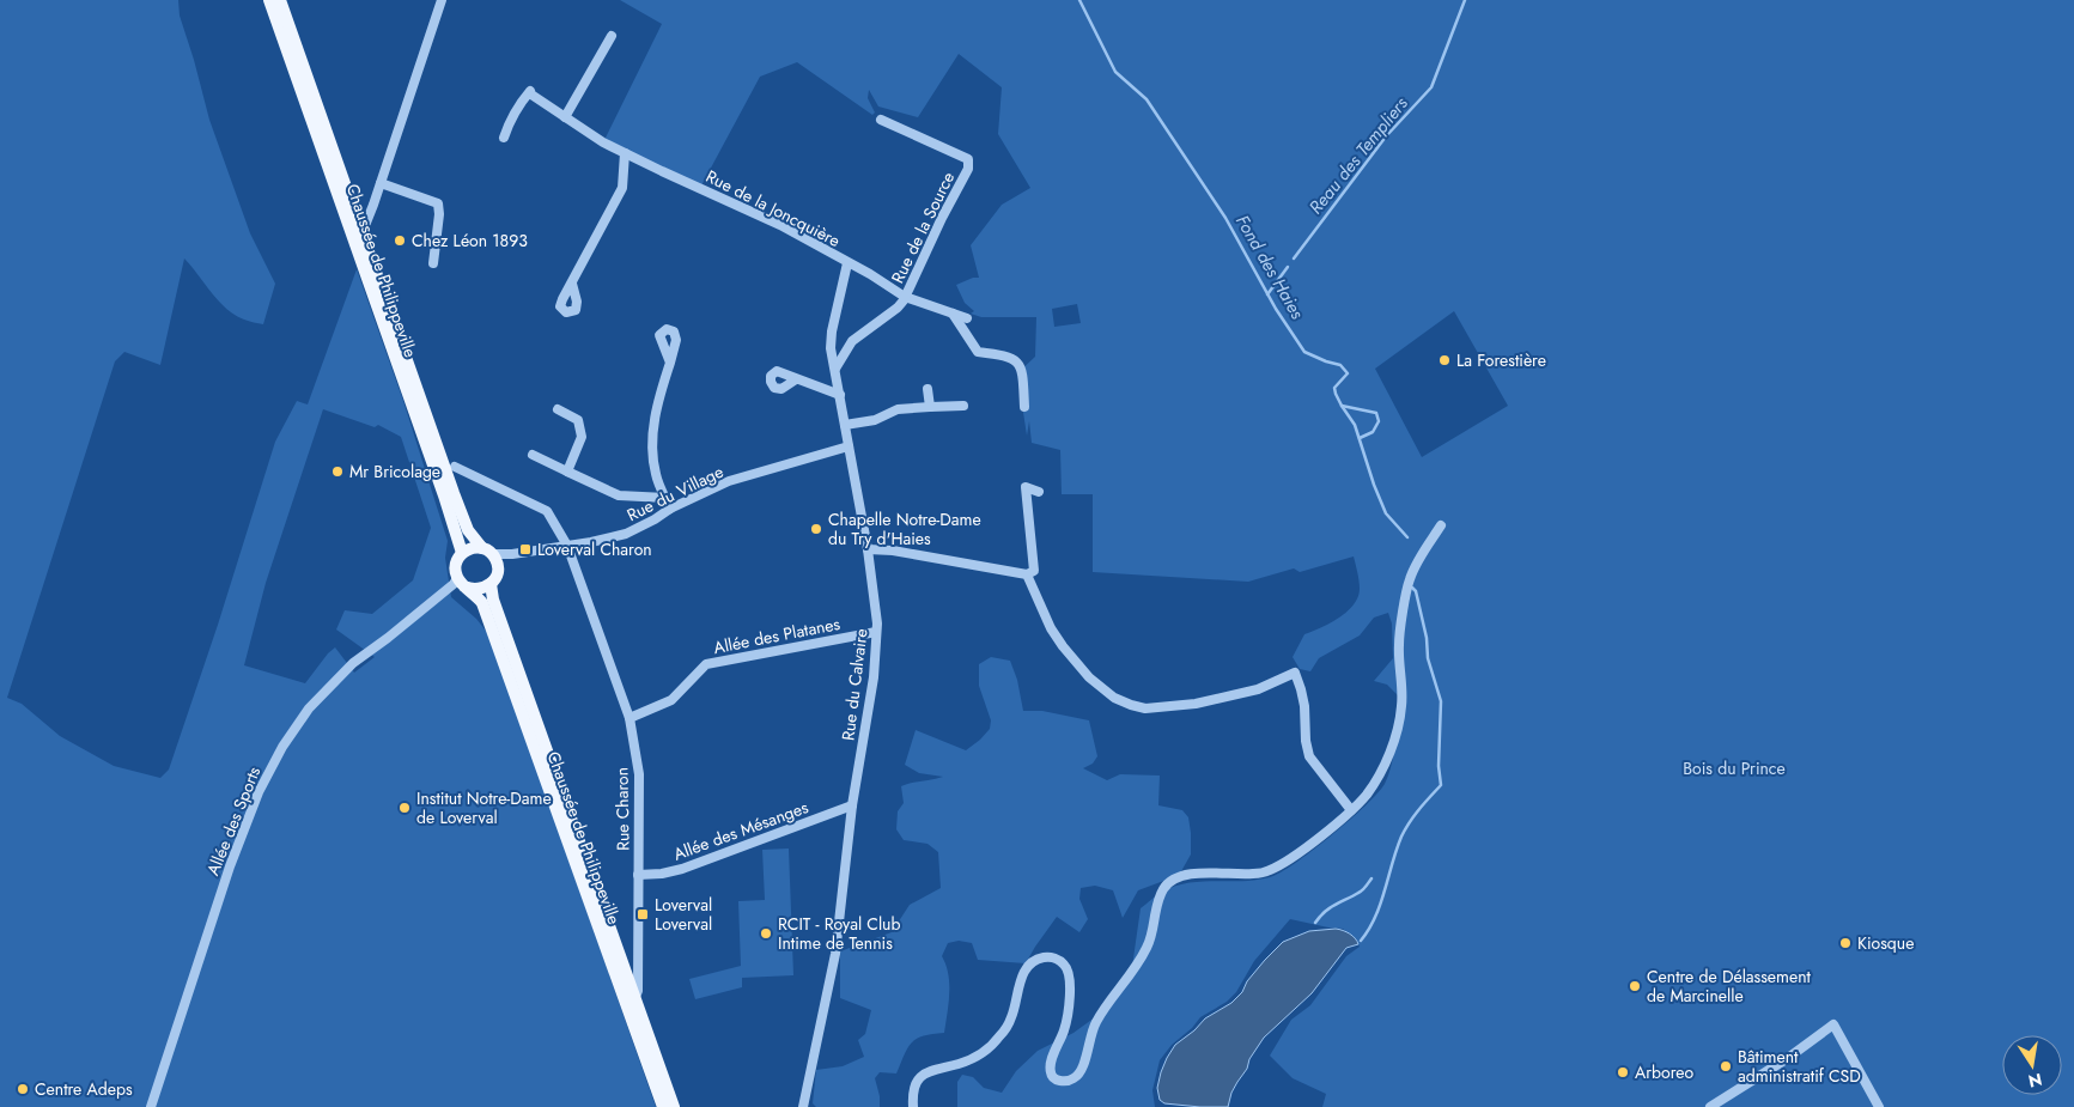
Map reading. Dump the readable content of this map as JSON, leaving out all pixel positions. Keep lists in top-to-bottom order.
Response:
{
  "streets": {
    "main road": ["Chaussée de Philippeville"],
    "street": [
      "Rue de la Joncquière",
      "Rue de la Source",
      "Rue du Village",
      "Allée des Platanes",
      "Rue du Calvaire",
      "Rue Charon",
      "Allée des Sports",
      "Allée des Mésanges"
    ]
  },
  "crossings": [
    ["Rue de la Joncquière", "Rue de la Source"],
    ["Rue de la Joncquière", "Rue du Calvaire"],
    ["Chaussée de Philippeville", "Rue du Village"],
    ["Chaussée de Philippeville", "Rue Charon"],
    ["Chaussée de Philippeville", "Allée des Sports"],
    ["Rue du Village", "Rue du Calvaire"],
    ["Rue du Village", "Rue Charon"],
    ["Rue du Village", "Allée des Sports"],
    ["Allée des Platanes", "Rue du Calvaire"],
    ["Allée des Platanes", "Rue Charon"],
    ["Rue du Calvaire", "Allée des Mésanges"],
    ["Rue Charon", "Allée des Mésanges"]
  ],
  "water": ["Reau des Templiers", "Fond des Haies"],
  "parks": ["Bois du Prince"],
  "places": {
    "other": [
      "Chez Léon 1893",
      "La Forestière",
      "Mr Bricolage",
      "Chapelle Notre-Dame du Try d'Haies",
      "Institut Notre-Dame de Loverval",
      "RCIT - Royal Club Intime de Tennis",
      "Kiosque",
      "Centre de Délassement de Marcinelle",
      "Bâtiment administratif CSD",
      "Arboreo",
      "Centre Adeps"
    ],
    "transit": ["Loverval Charon", "Loverval Loverval"]
  },
  "north": "bottom"
}
